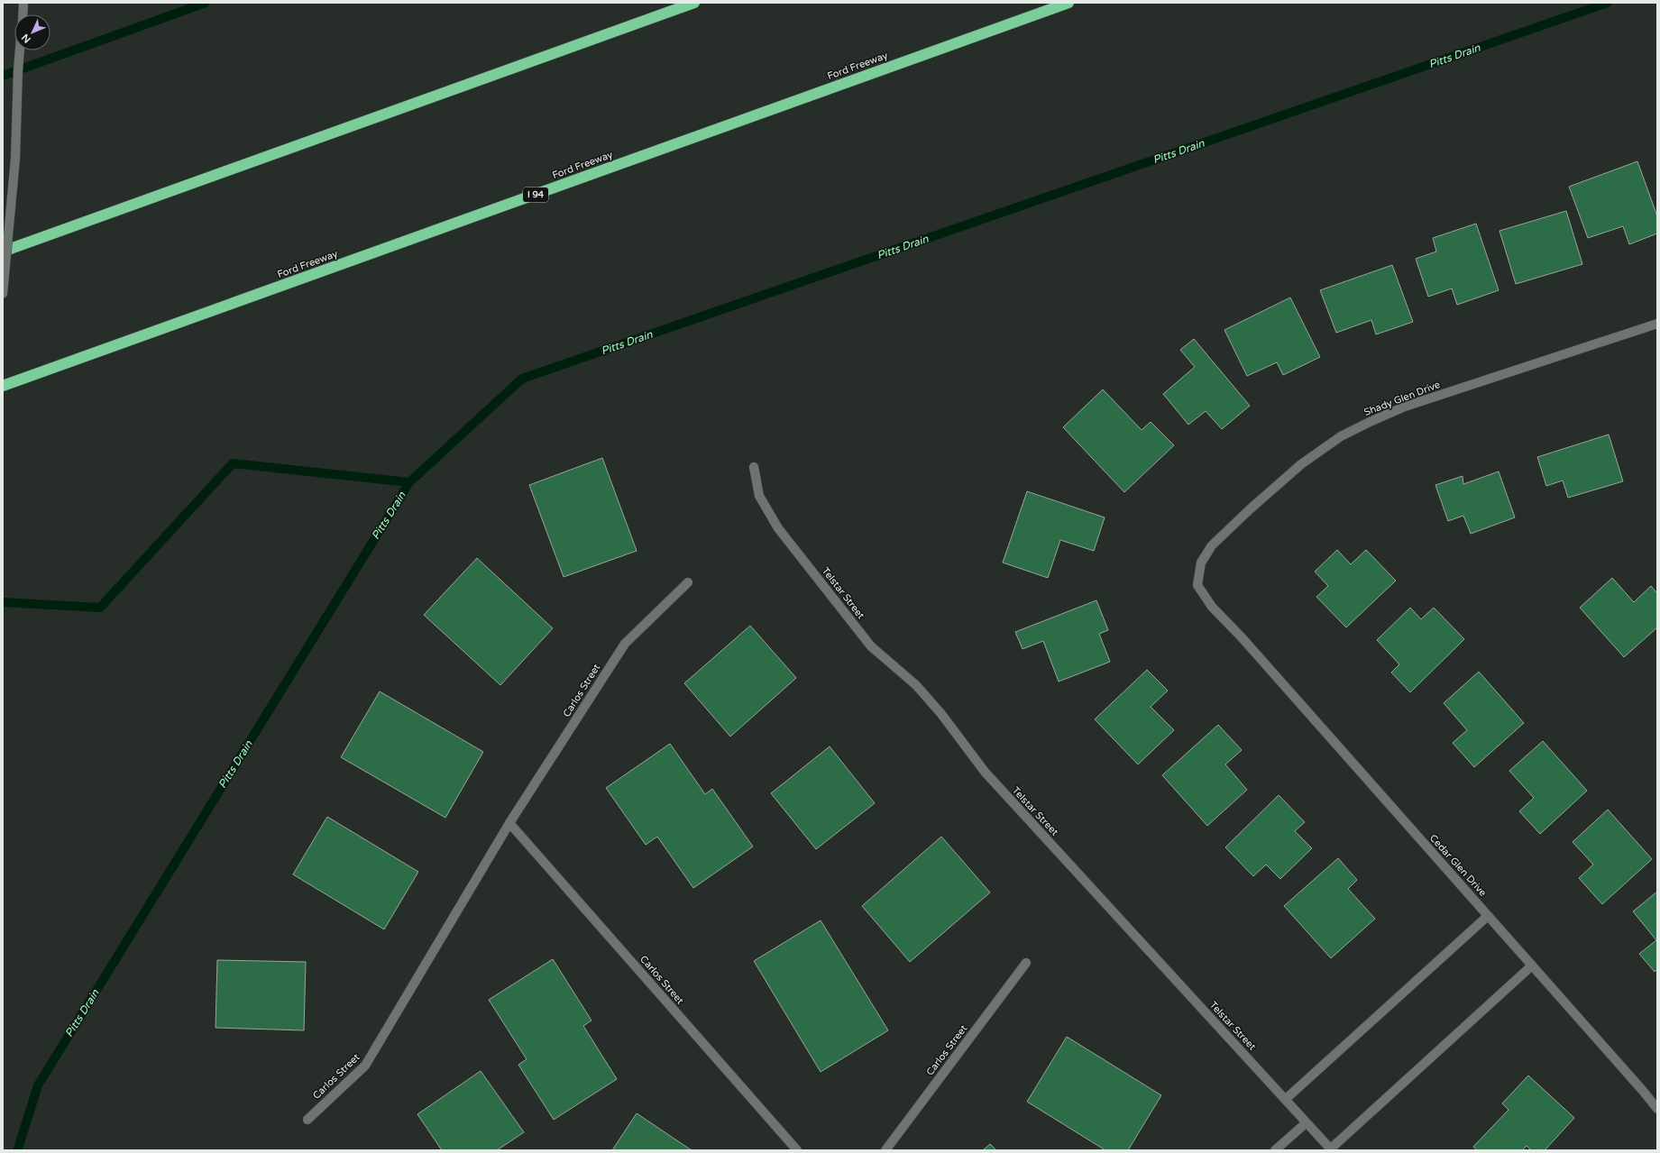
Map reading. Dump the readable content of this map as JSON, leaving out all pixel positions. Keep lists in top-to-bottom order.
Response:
{
  "streets": {
    "highway": ["Ford Freeway", "I 94"],
    "street": [
      "Shady Glen Drive",
      "Telstar Street",
      "Carlos Street",
      "Cedar Glen Drive"
    ]
  },
  "crossings": [
    ["Shady Glen Drive", "Cedar Glen Drive"]
  ],
  "water": ["Pitts Drain"],
  "north": "bottom left"
}
